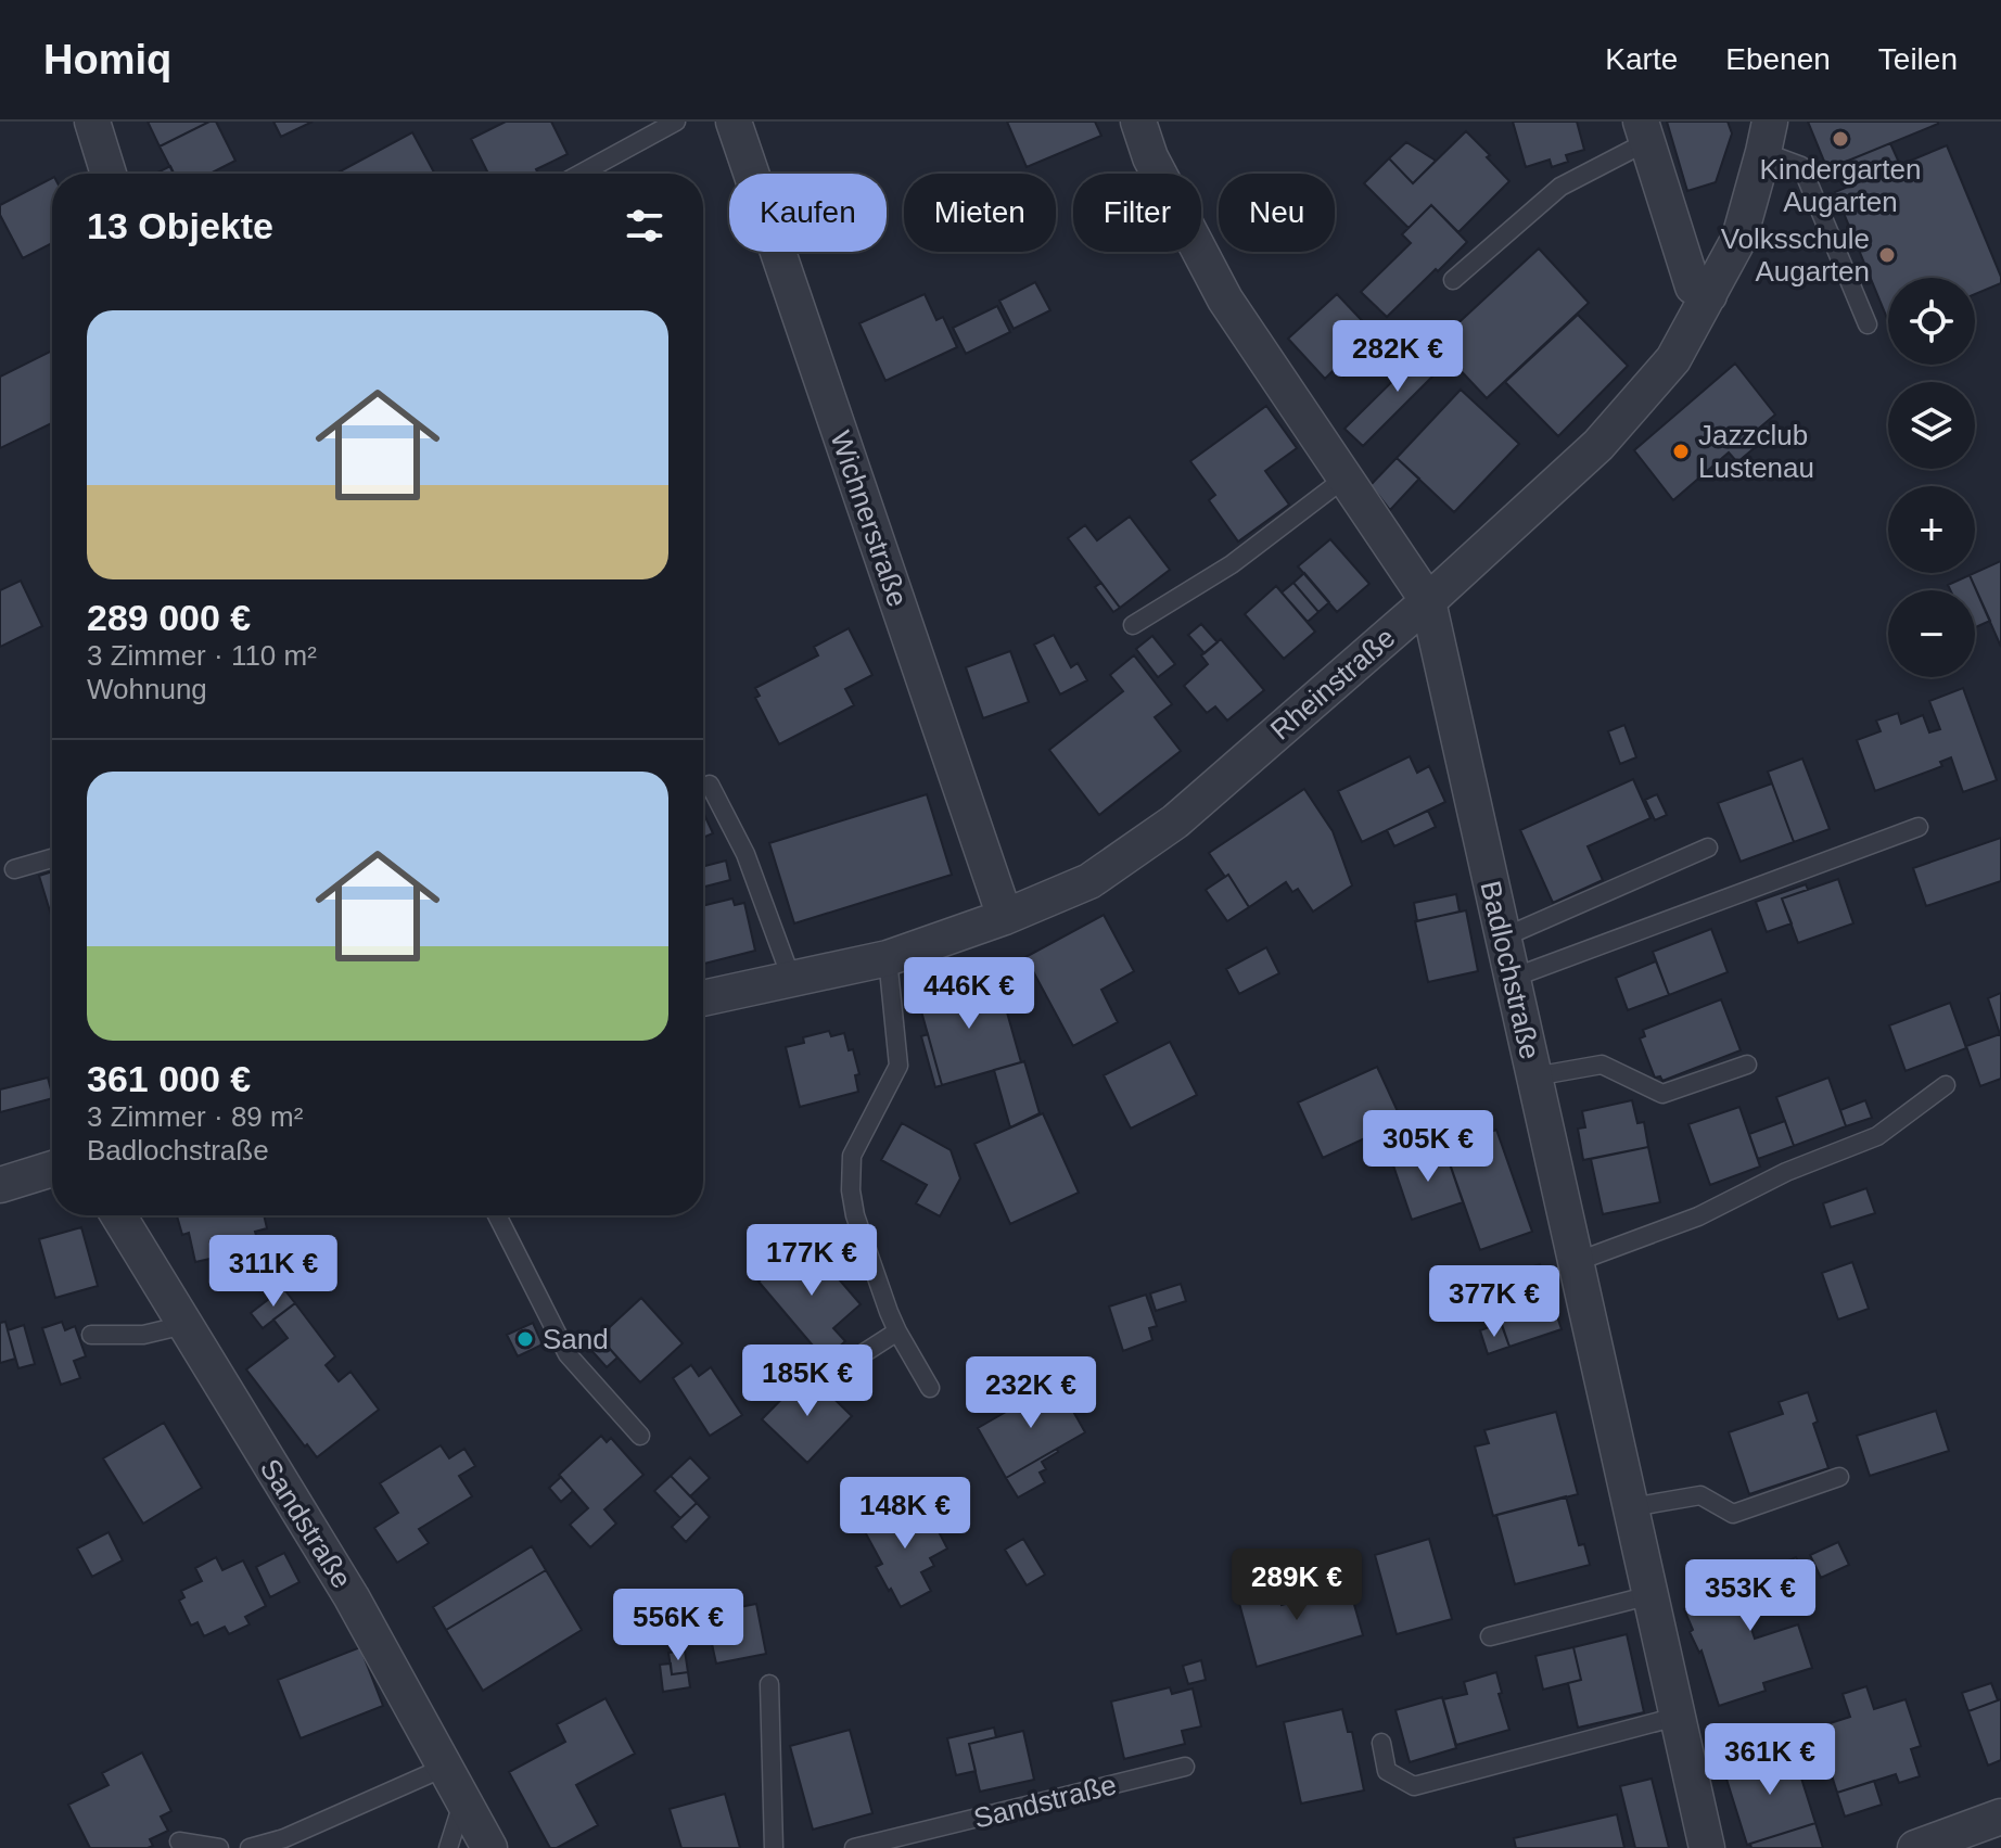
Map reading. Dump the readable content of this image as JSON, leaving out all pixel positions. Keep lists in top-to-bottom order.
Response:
{
  "streets": {
    "street": [
      "Wichnerstraße",
      "Rheinstraße",
      "Badlochstraße",
      "Sandstraße"
    ]
  },
  "crossings": [
    ["Wichnerstraße", "Rheinstraße"],
    ["Rheinstraße", "Badlochstraße"]
  ],
  "places": [
    "Kindergarten Augarten",
    "Volksschule Augarten",
    "Jazzclub Lustenau",
    "Sand"
  ],
  "page": {
    "header": "Homiq",
    "nav": ["Karte", "Ebenen", "Teilen"],
    "chip": [
      "Kaufen",
      "Mieten",
      "Filter",
      "Neu"
    ],
    "heading": "13 Objekte",
    "map_buttons": ["+", "−"],
    "list": [
      {
        "name": "289 000 €",
        "note": "3 Zimmer · 110 m² · Wohnung"
      },
      {
        "name": "361 000 €",
        "note": "3 Zimmer · 89 m² · Badlochstraße"
      }
    ],
    "price": [
      "282K €",
      "446K €",
      "305K €",
      "177K €",
      "311K €",
      "377K €",
      "185K €",
      "232K €",
      "148K €",
      "289K €",
      "353K €",
      "556K €",
      "361K €"
    ]
  }
}
